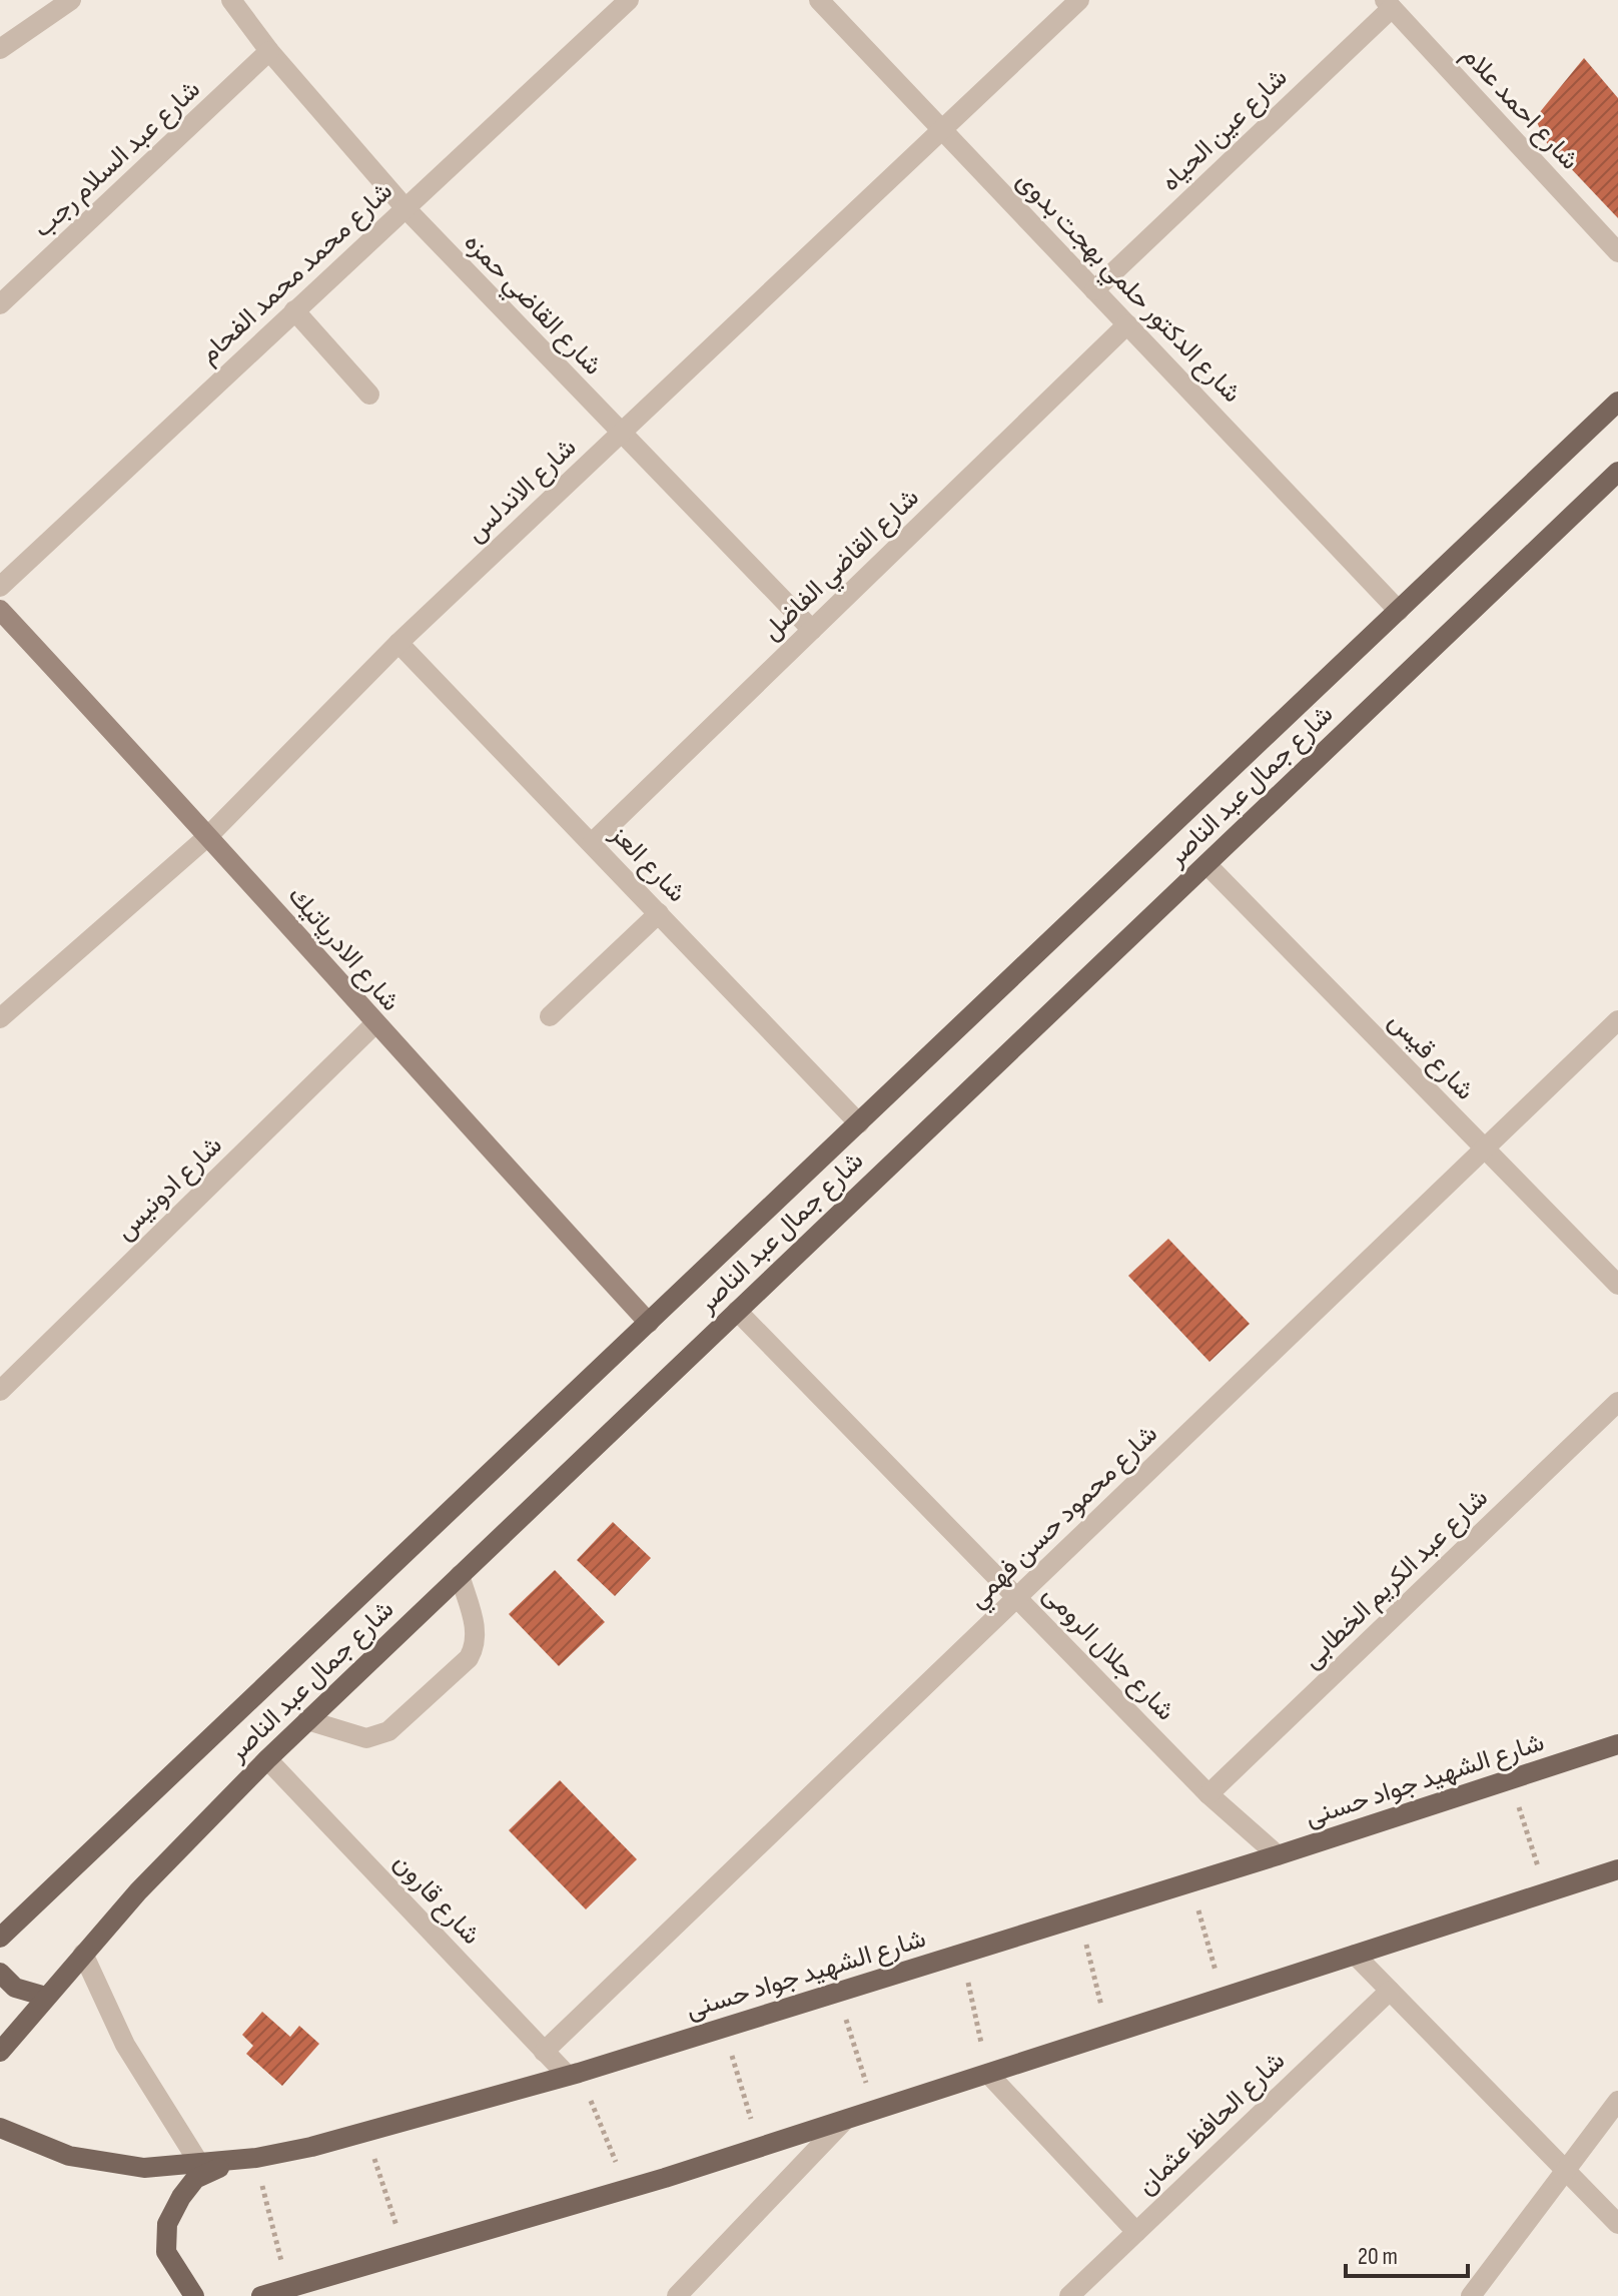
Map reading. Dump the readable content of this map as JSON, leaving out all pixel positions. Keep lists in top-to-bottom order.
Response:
{
  "streets": {
    "main road": ["شارع جمال عبد الناصر", "شارع الشهيد جواد حسنى"],
    "street": [
      "شارع احمد علام",
      "شارع عين الحياه",
      "شارع عبد السلام رجب",
      "شارع محمد محمد الفحام",
      "شارع الدكتور حلمي بهجت بدوى",
      "شارع القاضي حمزه",
      "شارع الاندلس",
      "شارع القاضي الفاضل",
      "شارع العز",
      "شارع الادرياتيك",
      "شارع قيس",
      "شارع ادونيس",
      "شارع محمود حسن فهمي",
      "شارع عبد الكريم الخطابى",
      "شارع جلال الرومى",
      "شارع قارون",
      "شارع الحافظ عثمان"
    ]
  },
  "crossings": [
    ["شارع احمد علام", "شارع عين الحياه"],
    ["شارع عين الحياه", "شارع الدكتور حلمي بهجت بدوى"],
    ["شارع عبد السلام رجب", "شارع القاضي حمزه"],
    ["شارع محمد محمد الفحام", "شارع القاضي حمزه"],
    ["شارع الدكتور حلمي بهجت بدوى", "شارع الاندلس"],
    ["شارع الدكتور حلمي بهجت بدوى", "شارع القاضي الفاضل"],
    ["شارع الدكتور حلمي بهجت بدوى", "شارع جمال عبد الناصر"],
    ["شارع القاضي حمزه", "شارع الاندلس"],
    ["شارع القاضي حمزه", "شارع القاضي الفاضل"],
    ["شارع الاندلس", "شارع العز"],
    ["شارع الاندلس", "شارع الادرياتيك"],
    ["شارع القاضي الفاضل", "شارع العز"],
    ["شارع جمال عبد الناصر", "شارع العز"],
    ["شارع جمال عبد الناصر", "شارع الادرياتيك"],
    ["شارع جمال عبد الناصر", "شارع قيس"],
    ["شارع جمال عبد الناصر", "شارع جلال الرومى"],
    ["شارع جمال عبد الناصر", "شارع قارون"],
    ["شارع الادرياتيك", "شارع ادونيس"],
    ["شارع قيس", "شارع محمود حسن فهمي"],
    ["شارع محمود حسن فهمي", "شارع جلال الرومى"],
    ["شارع محمود حسن فهمي", "شارع قارون"],
    ["شارع عبد الكريم الخطابى", "شارع جلال الرومى"],
    ["شارع جلال الرومى", "شارع الشهيد جواد حسنى"],
    ["شارع الشهيد جواد حسنى", "شارع قارون"]
  ],
  "scale_bar": "20 m"
}
